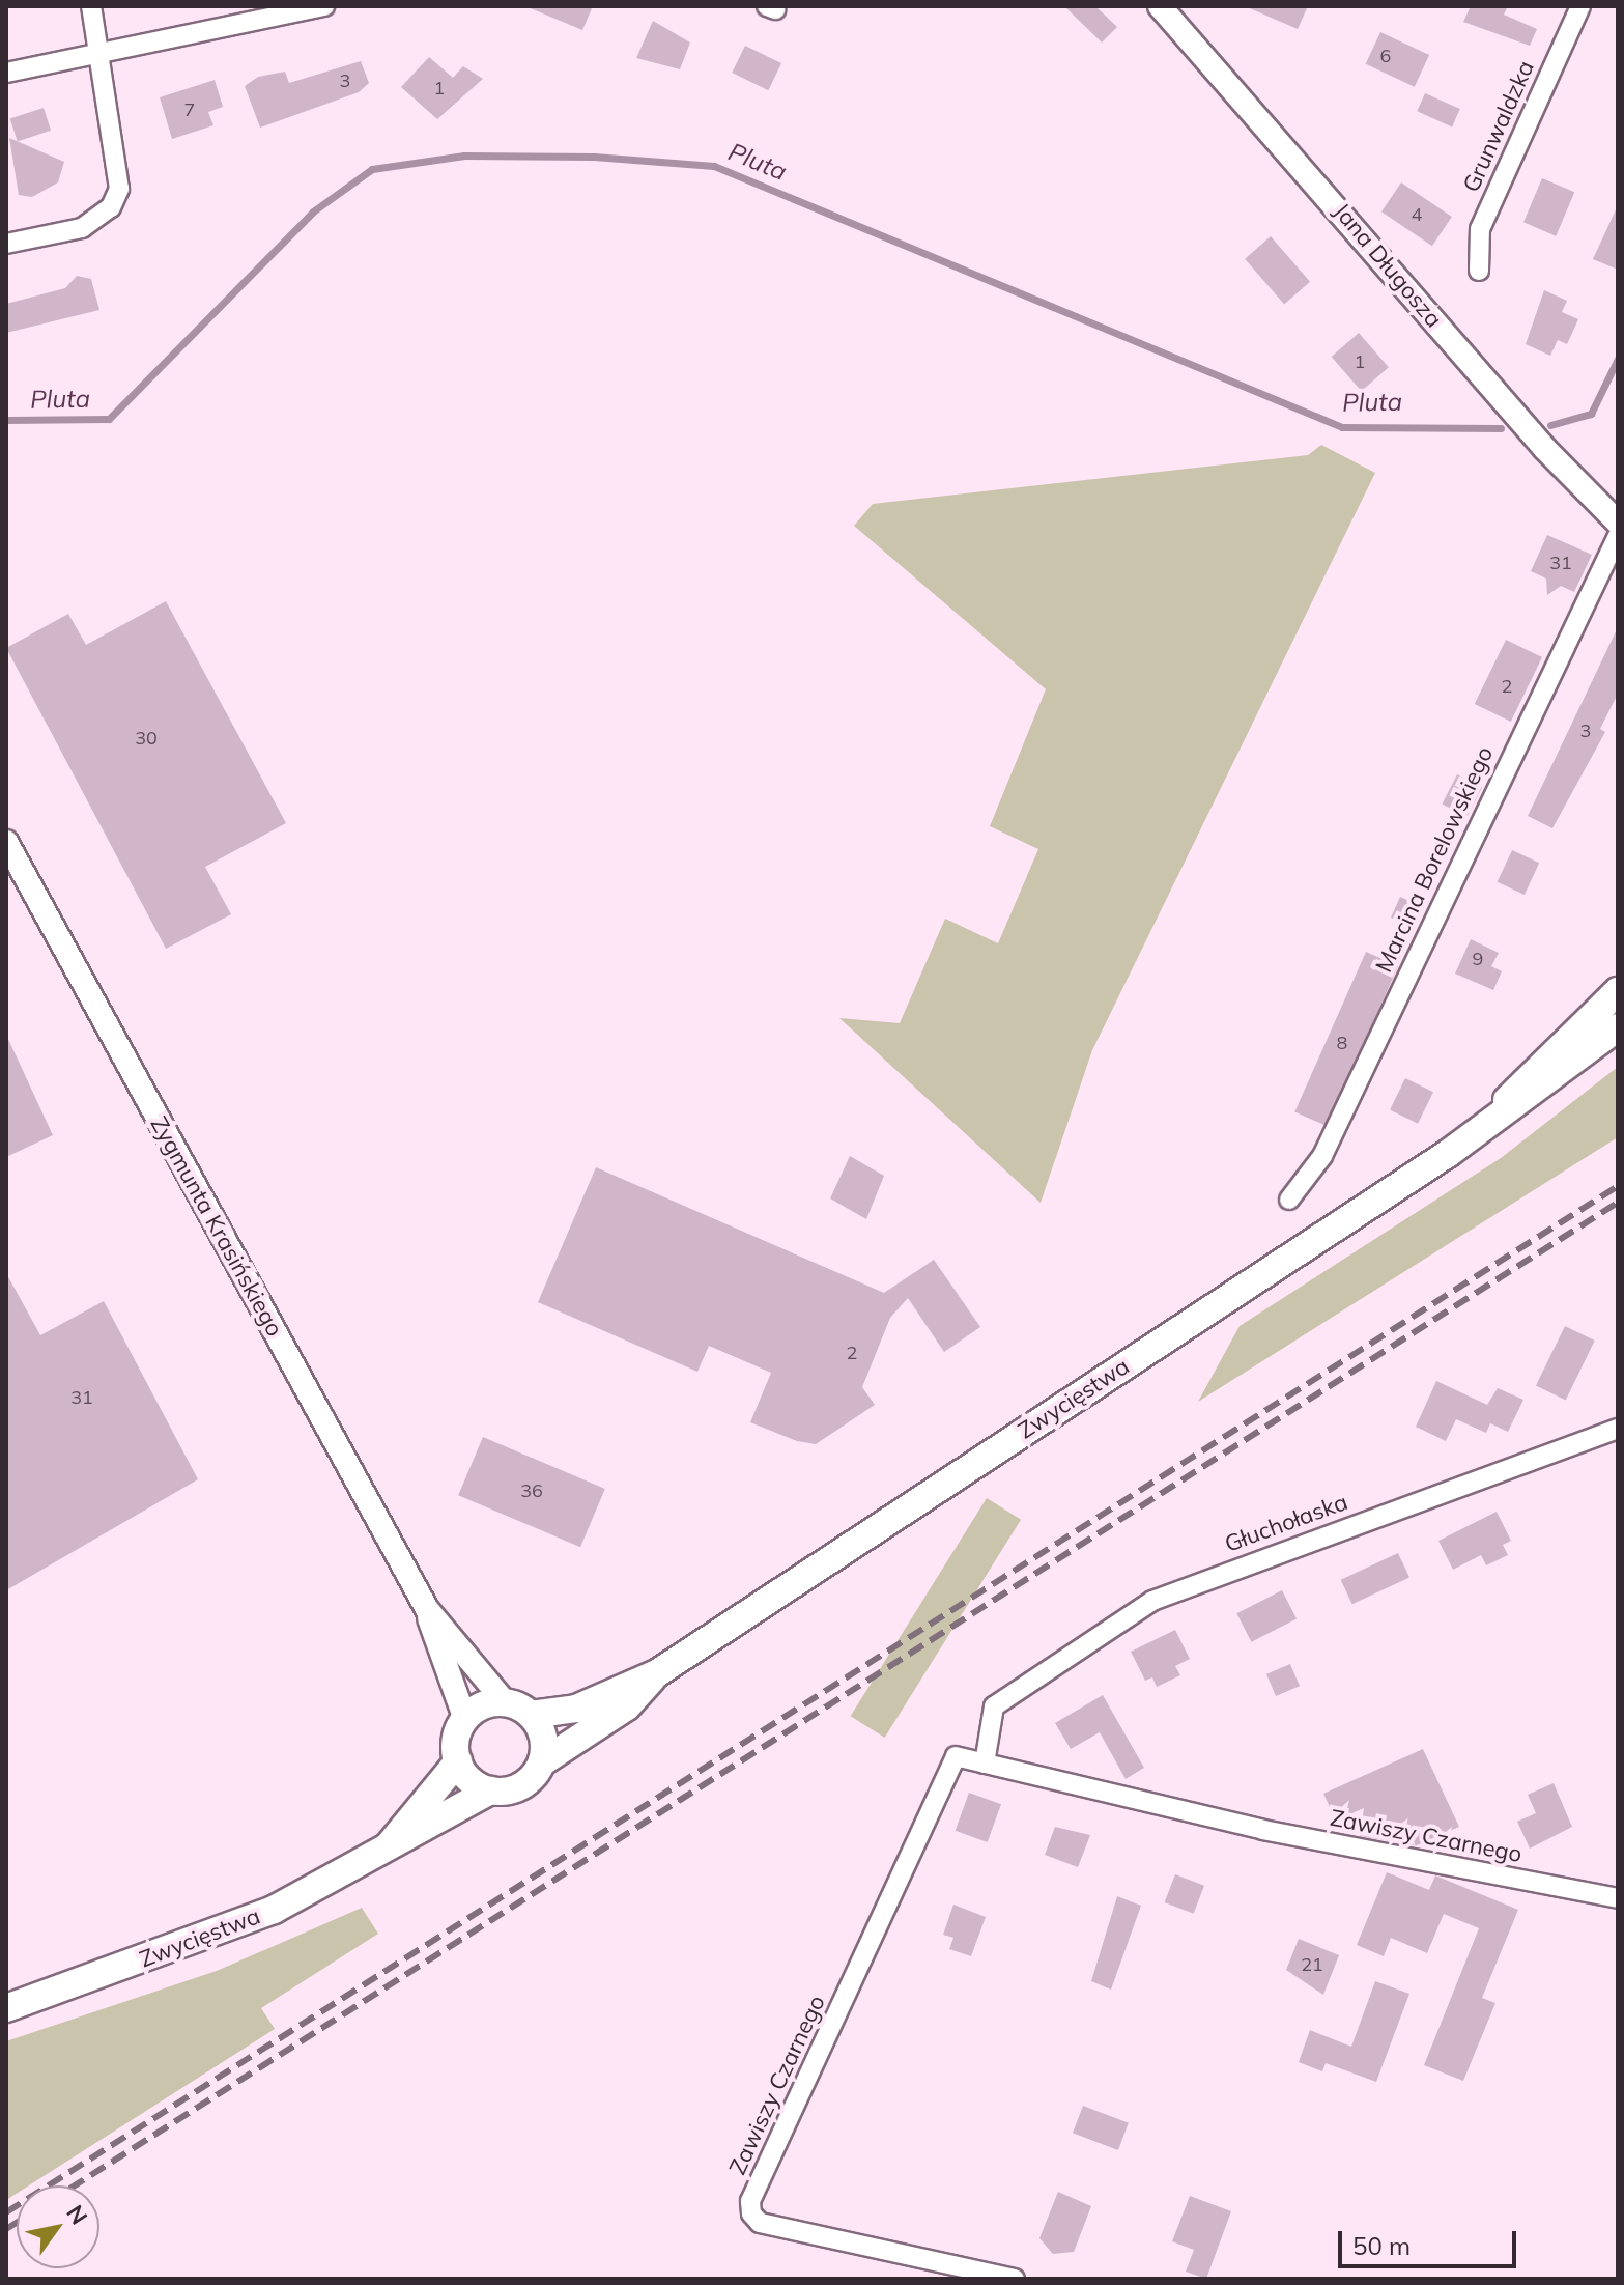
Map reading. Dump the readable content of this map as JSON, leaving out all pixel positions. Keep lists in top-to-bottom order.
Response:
{
  "streets": {
    "main road": ["Zwycięstwa"],
    "street": [
      "Grunwaldzka",
      "Jana Długosza",
      "Marcina Borelowskiego",
      "Zygmunta Krasińskiego",
      "Głuchołaska",
      "Zawiszy Czarnego"
    ]
  },
  "crossings": [
    ["Zygmunta Krasińskiego", "Zwycięstwa"],
    ["Głuchołaska", "Zawiszy Czarnego"]
  ],
  "water": ["Pluta"],
  "house_numbers": [
    "6",
    "3",
    "1",
    "7",
    "4",
    "1",
    "31",
    "2",
    "3",
    "30",
    "9",
    "8",
    "2",
    "31",
    "36",
    "21"
  ],
  "scale_bar": "50 m",
  "north": "top right"
}
